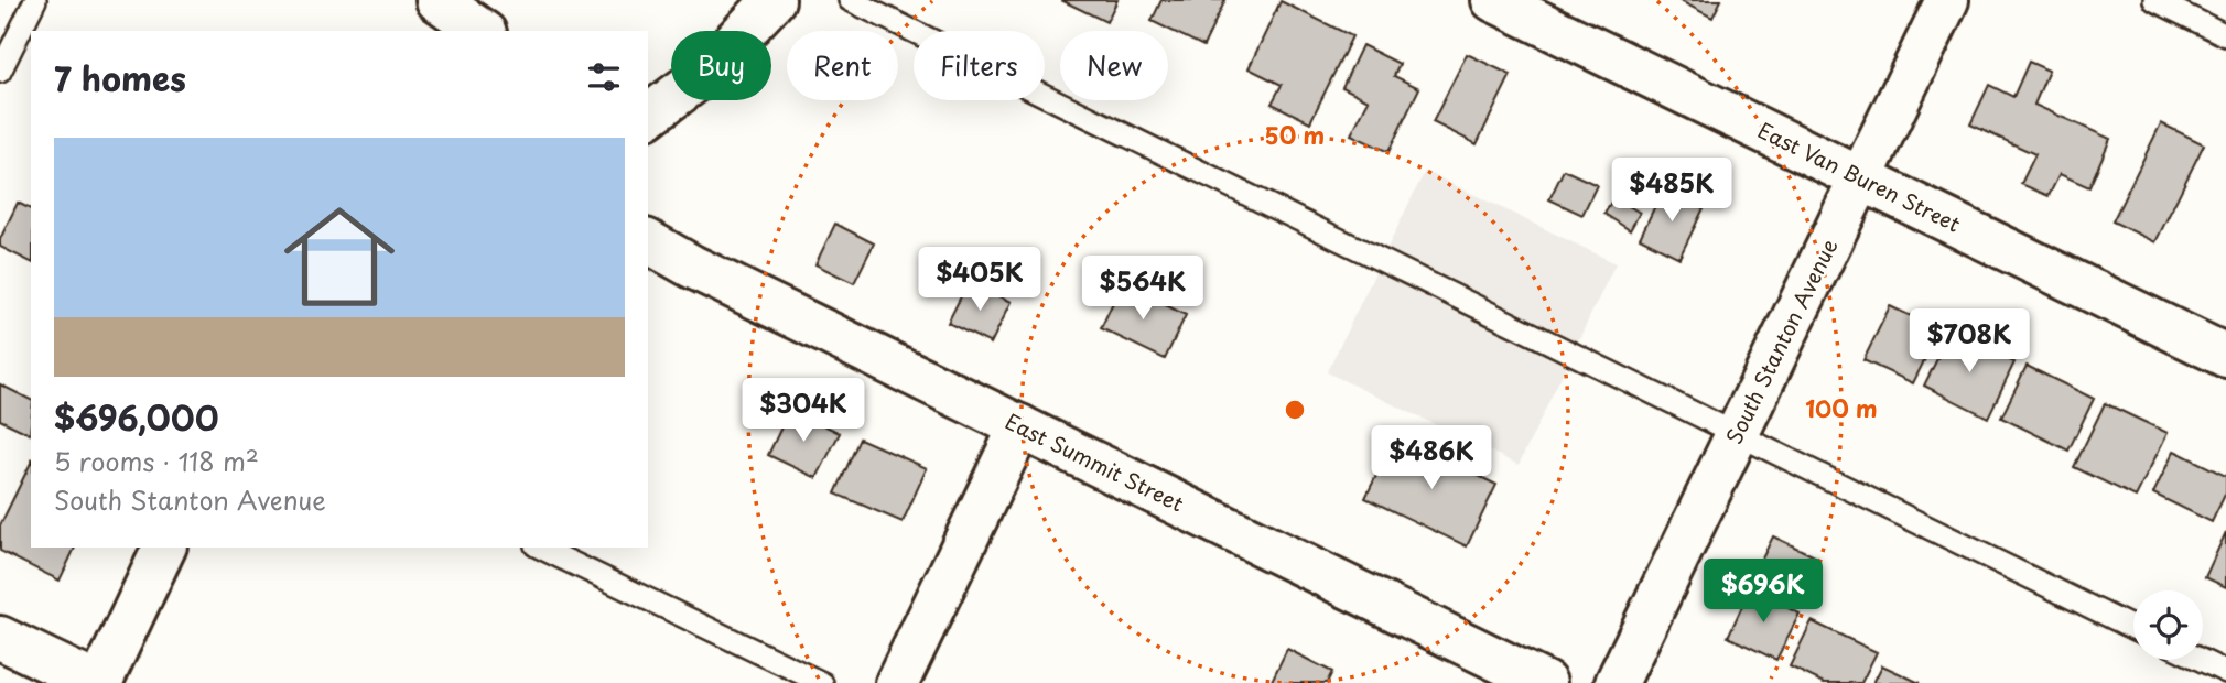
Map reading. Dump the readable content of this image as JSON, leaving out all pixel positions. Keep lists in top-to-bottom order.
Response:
{
  "streets": {
    "street": ["East Van Buren Street", "South Stanton Avenue", "East Summit Street"]
  },
  "crossings": [
    ["East Van Buren Street", "South Stanton Avenue"]
  ],
  "page": {
    "chip": [
      "Buy",
      "Rent",
      "Filters",
      "New"
    ],
    "heading": "7 homes",
    "list": [
      {
        "name": "$696,000",
        "note": "5 rooms · 118 m² · South Stanton Avenue"
      }
    ],
    "price": [
      "$485K",
      "$405K",
      "$564K",
      "$708K",
      "$304K",
      "$486K",
      "$696K"
    ]
  },
  "rings": ["50 m", "100 m"]
}
